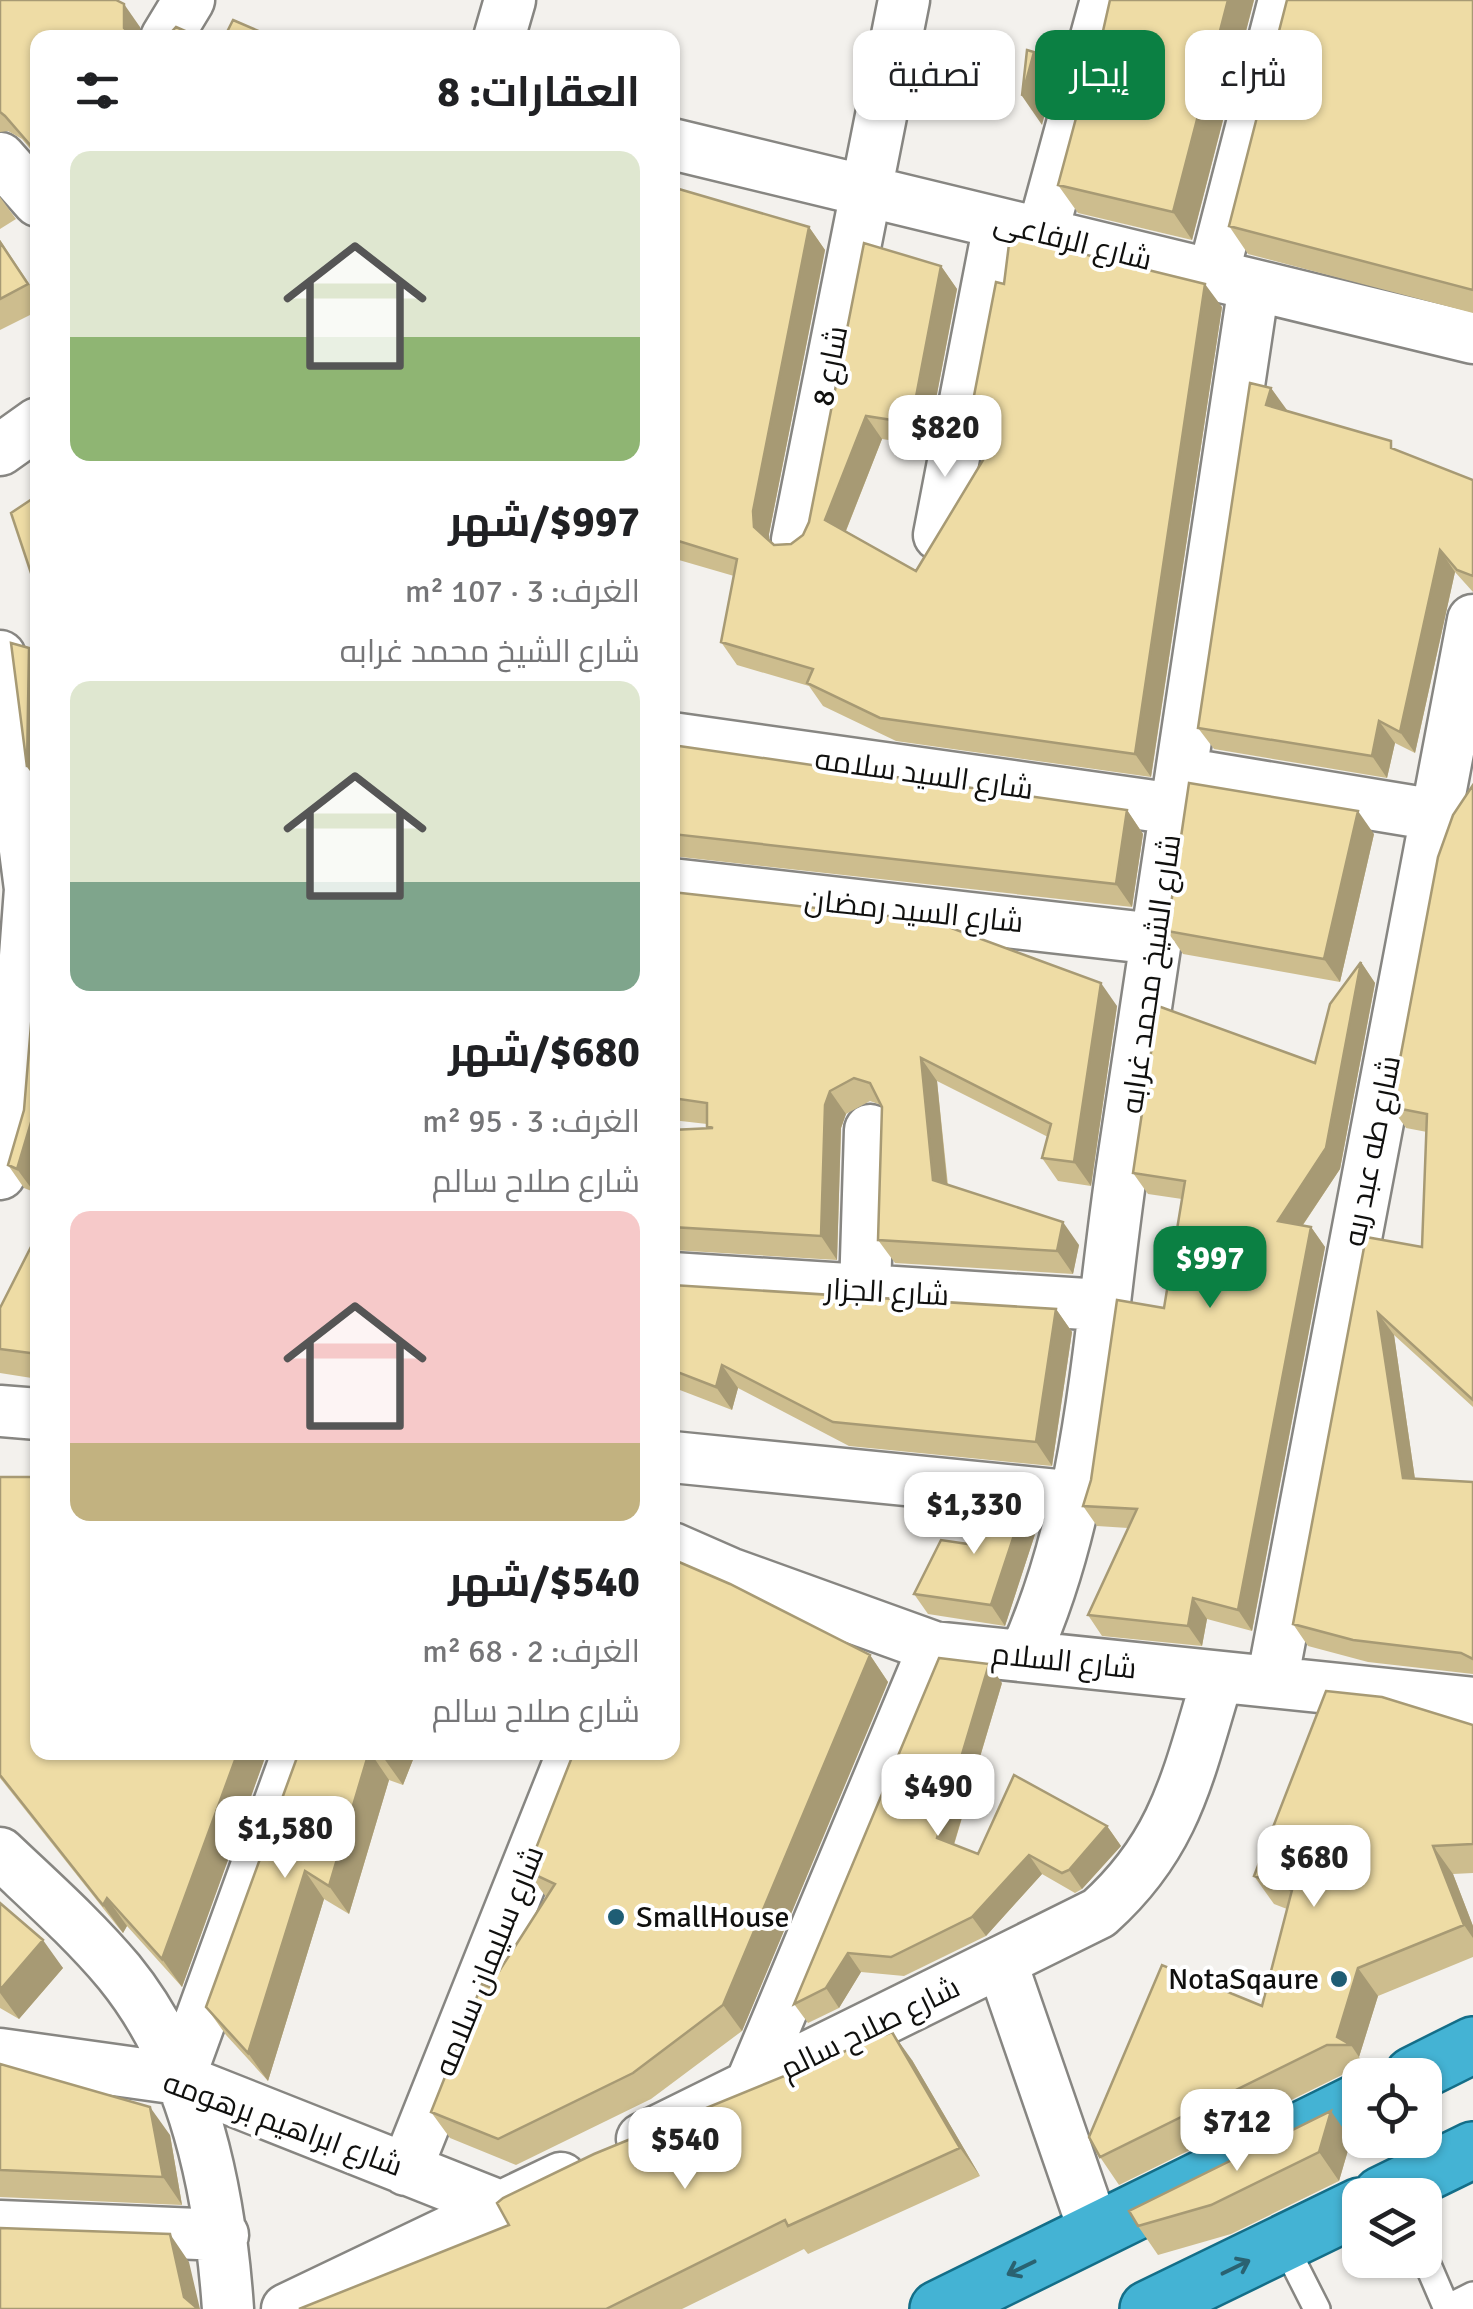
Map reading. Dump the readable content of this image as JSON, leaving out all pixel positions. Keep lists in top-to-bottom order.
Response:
{
  "streets": {
    "street": [
      "شارع الرفاعى",
      "شارع 8",
      "شارع السيد سلامه",
      "شارع السيد رمضان",
      "شارع الشيخ محمد غرابه",
      "شارع طه عبد ربه",
      "شارع الجزار",
      "شارع السلام",
      "شارع سليمان سلامه",
      "شارع صلاح سالم",
      "شارع ابراهيم برهومه"
    ]
  },
  "crossings": [
    ["شارع الرفاعى", "شارع 8"],
    ["شارع الرفاعى", "شارع الشيخ محمد غرابه"],
    ["شارع السيد سلامه", "شارع الشيخ محمد غرابه"],
    ["شارع السيد سلامه", "شارع طه عبد ربه"],
    ["شارع السيد رمضان", "شارع الشيخ محمد غرابه"],
    ["شارع الشيخ محمد غرابه", "شارع الجزار"],
    ["شارع الشيخ محمد غرابه", "شارع السلام"],
    ["شارع طه عبد ربه", "شارع السلام"],
    ["شارع السلام", "شارع صلاح سالم"],
    ["شارع سليمان سلامه", "شارع ابراهيم برهومه"],
    ["شارع صلاح سالم", "شارع ابراهيم برهومه"]
  ],
  "places": ["SmallHouse", "NotaSqaure"],
  "page": {
    "chip": ["شراء", "إيجار", "تصفية"],
    "heading": "العقارات: 8",
    "list": [
      {
        "name": "$997/شهر",
        "note": "الغرف: 3 · 107 m² · شارع الشيخ محمد غرابه"
      },
      {
        "name": "$680/شهر",
        "note": "الغرف: 3 · 95 m² · شارع صلاح سالم"
      },
      {
        "name": "$540/شهر",
        "note": "الغرف: 2 · 68 m² · شارع صلاح سالم"
      }
    ],
    "price": [
      "$820",
      "$997",
      "$1,330",
      "$490",
      "$1,580",
      "$680",
      "$712",
      "$540"
    ]
  }
}
